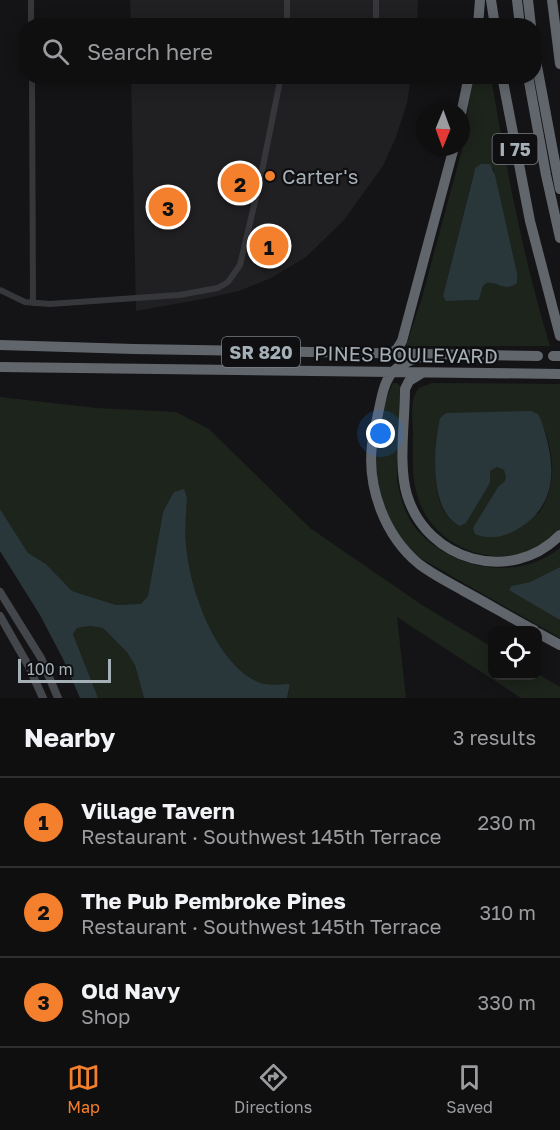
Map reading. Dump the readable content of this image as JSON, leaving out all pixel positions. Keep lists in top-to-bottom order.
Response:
{
  "streets": {
    "highway": ["I 75", "SR 820", "PINES BOULEVARD"]
  },
  "places": ["Carter's"],
  "scale_bar": "100 m",
  "north": "bottom",
  "page": {
    "search": "Search here",
    "pins": ["2", "3", "1"],
    "scale": "100 m",
    "heading": ["Nearby", "3 results"],
    "list": [
      {
        "mark": "1",
        "name": "Village Tavern",
        "note": "Restaurant · Southwest 145th Terrace",
        "value": "230 m"
      },
      {
        "mark": "2",
        "name": "The Pub Pembroke Pines",
        "note": "Restaurant · Southwest 145th Terrace",
        "value": "310 m"
      },
      {
        "mark": "3",
        "name": "Old Navy",
        "note": "Shop",
        "value": "330 m"
      }
    ],
    "nav": ["Map", "Directions", "Saved"]
  }
}
